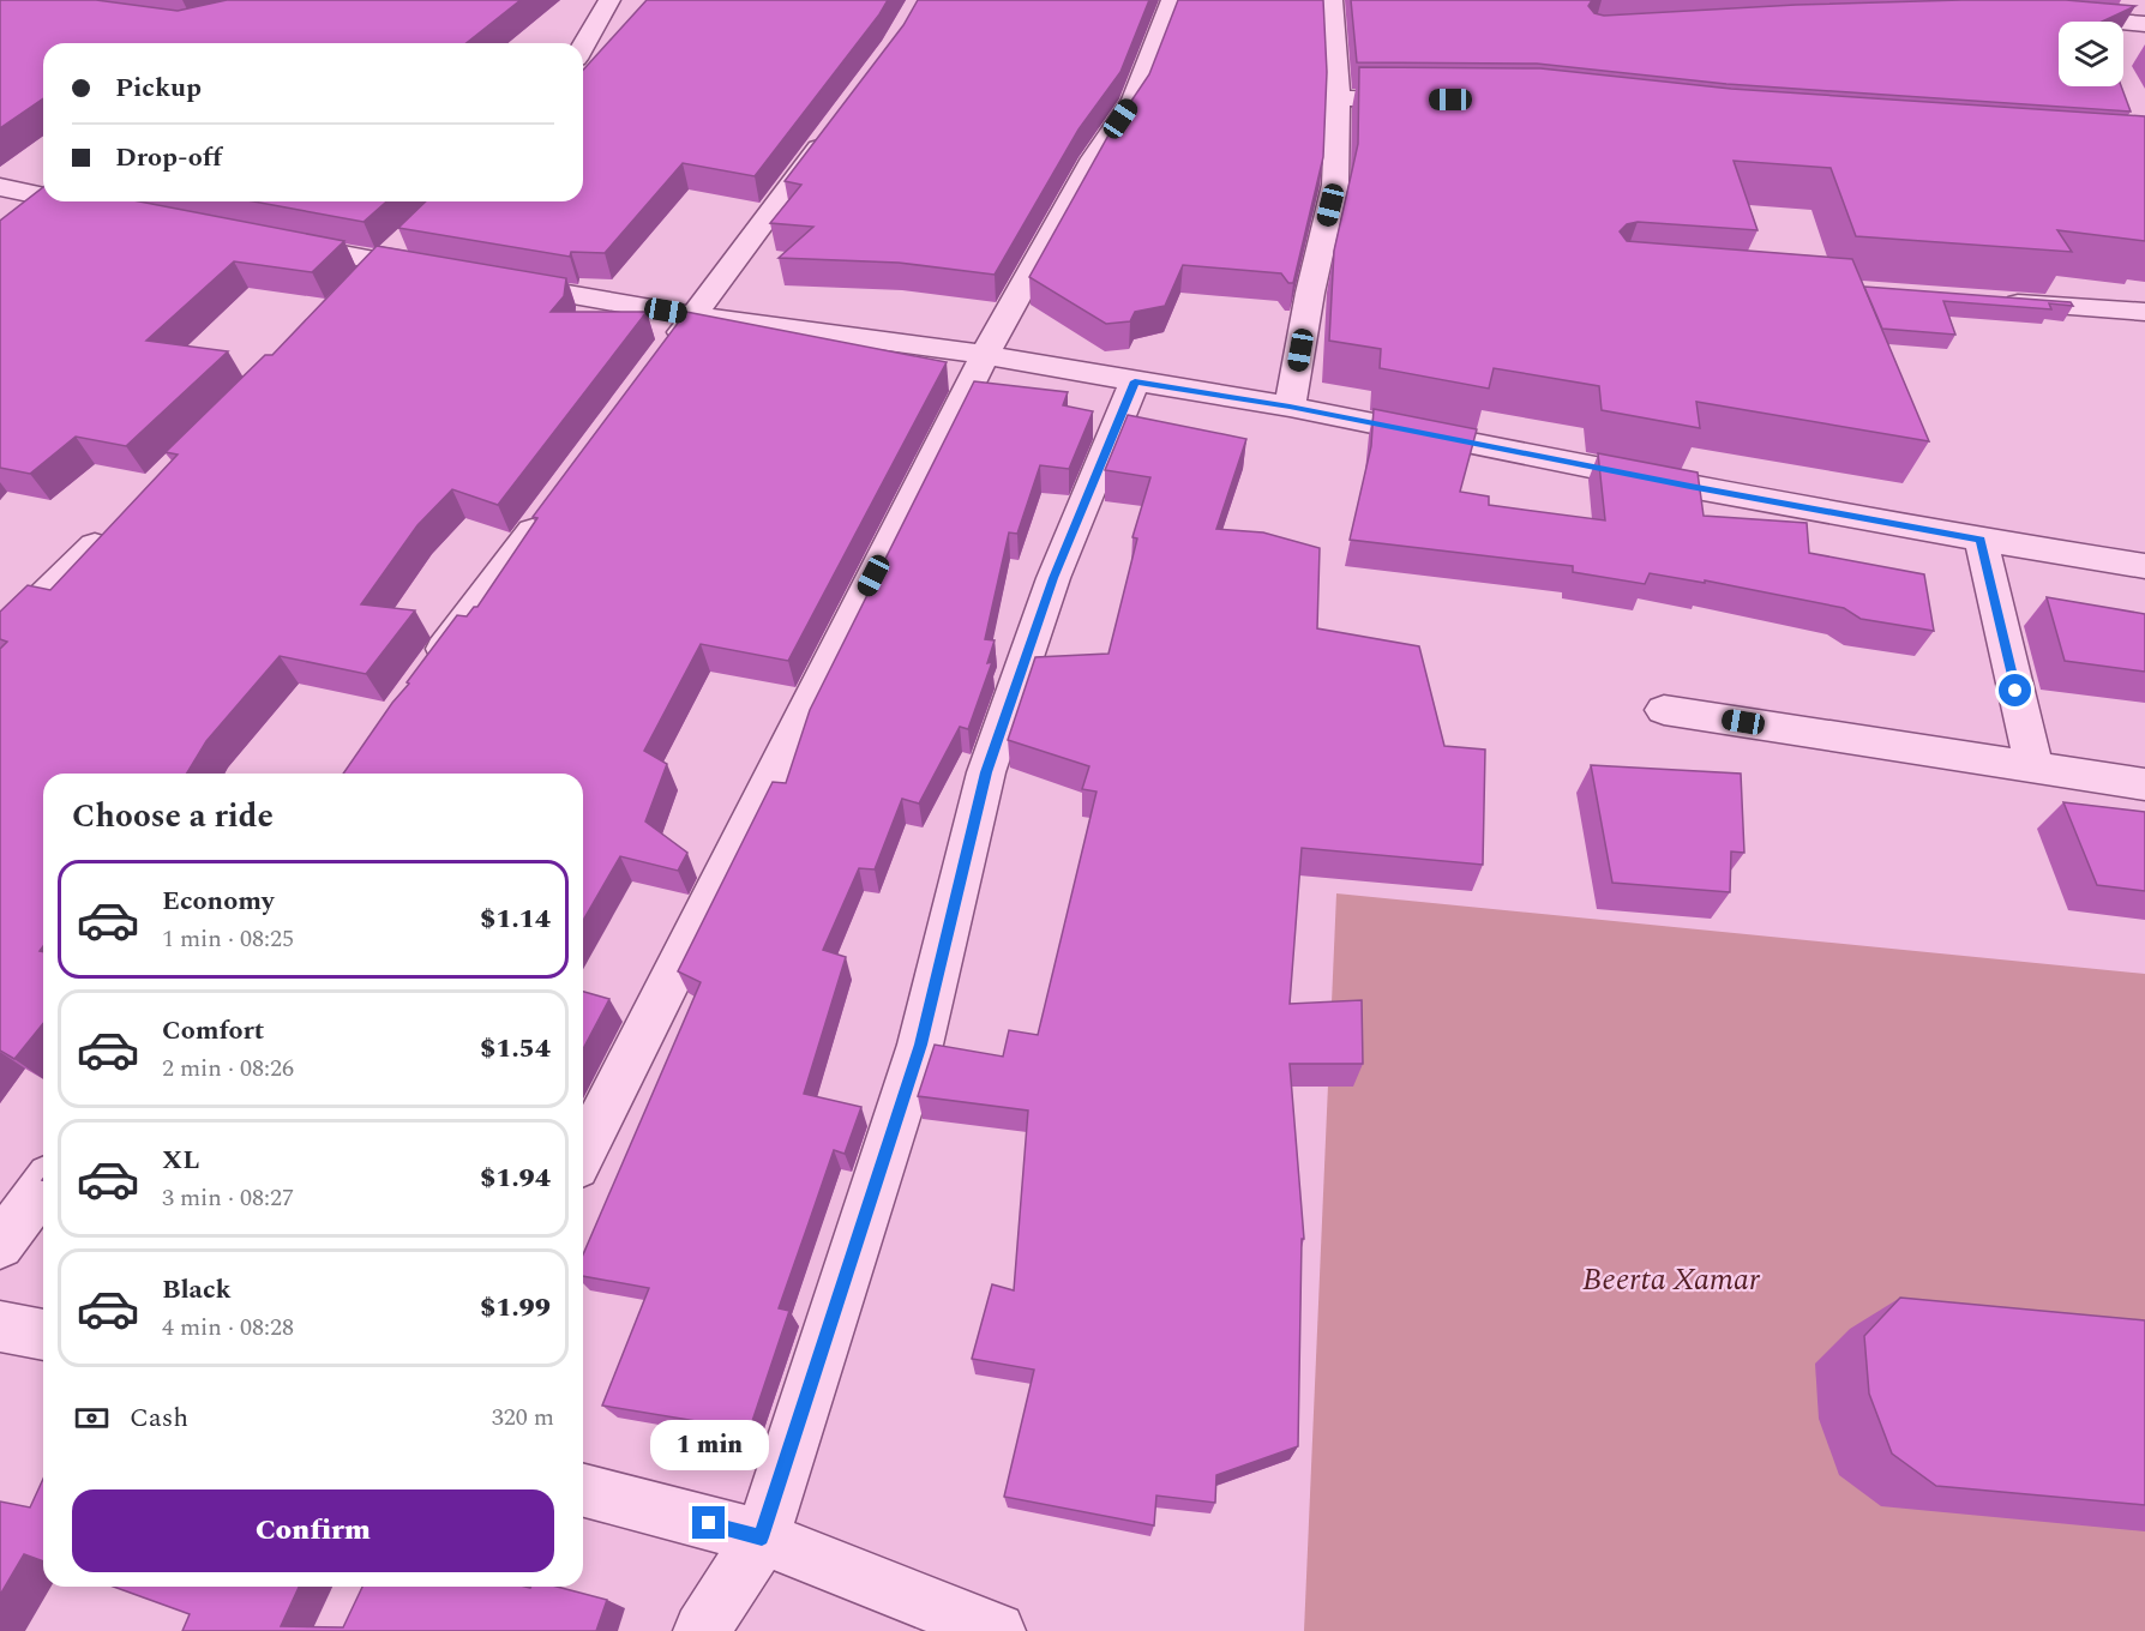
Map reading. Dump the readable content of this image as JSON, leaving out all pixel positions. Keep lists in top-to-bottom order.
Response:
{
  "parks": ["Beerta Xamar"],
  "page": {
    "banner": ["Pickup", "Drop-off"],
    "heading": "Choose a ride",
    "list": [
      {
        "name": "Economy",
        "note": "1 min · 08:25",
        "value": "$1.14"
      },
      {
        "name": "Comfort",
        "note": "2 min · 08:26",
        "value": "$1.54"
      },
      {
        "name": "XL",
        "note": "3 min · 08:27",
        "value": "$1.94"
      },
      {
        "name": "Black",
        "note": "4 min · 08:28",
        "value": "$1.99"
      }
    ],
    "pay": ["Cash", "320 m"],
    "bubble": "1 min",
    "buttons": "Confirm"
  }
}
